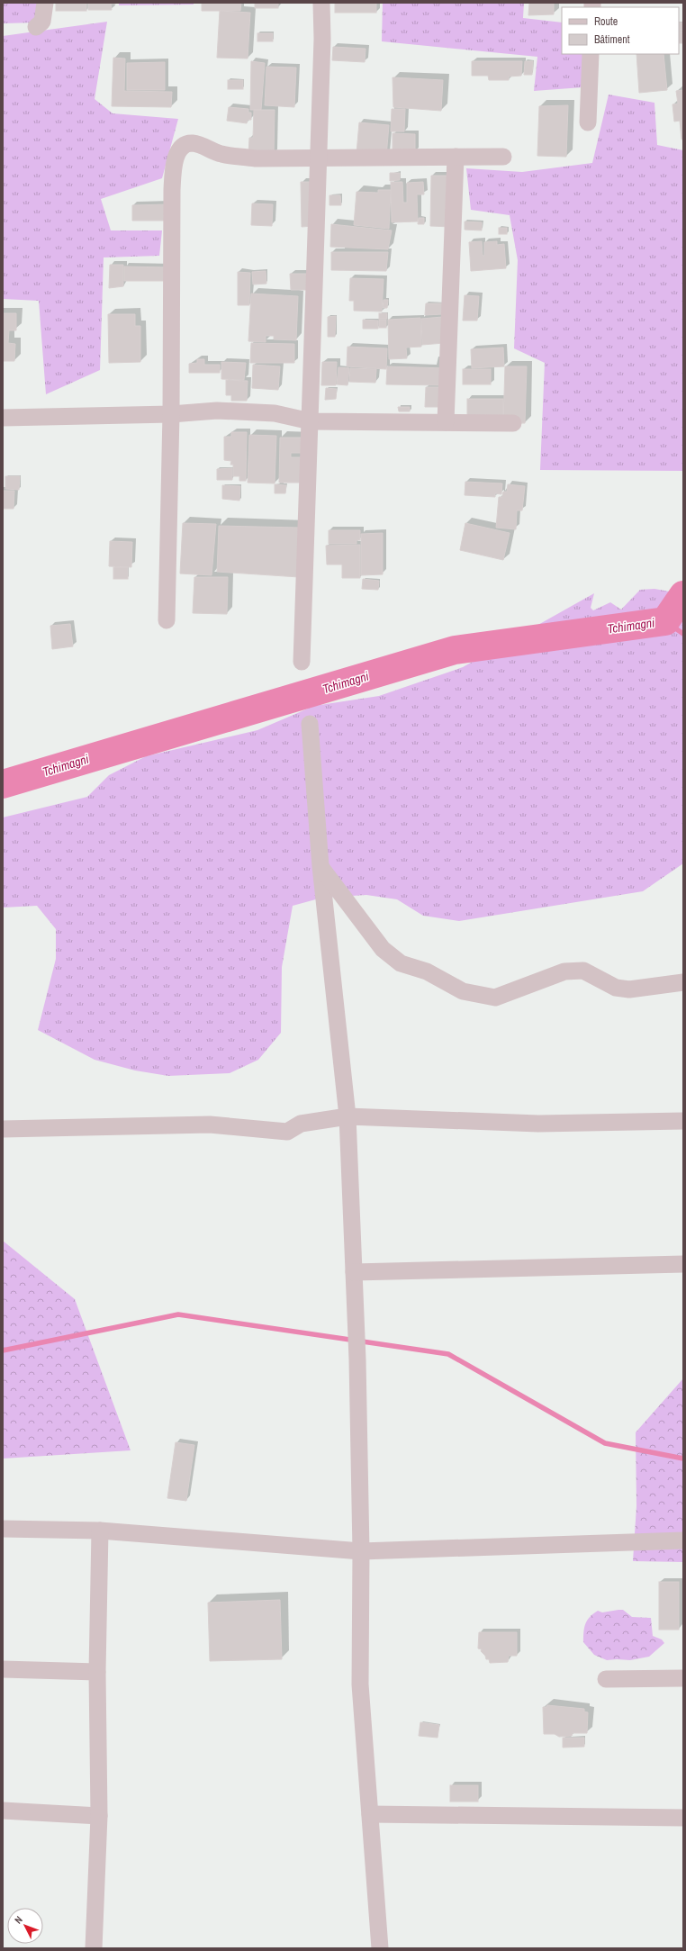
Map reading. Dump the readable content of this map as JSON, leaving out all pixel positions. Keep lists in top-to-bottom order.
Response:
{
  "water": ["Tchimagni"],
  "legend": ["Route", "Bâtiment"],
  "north": "top left"
}
